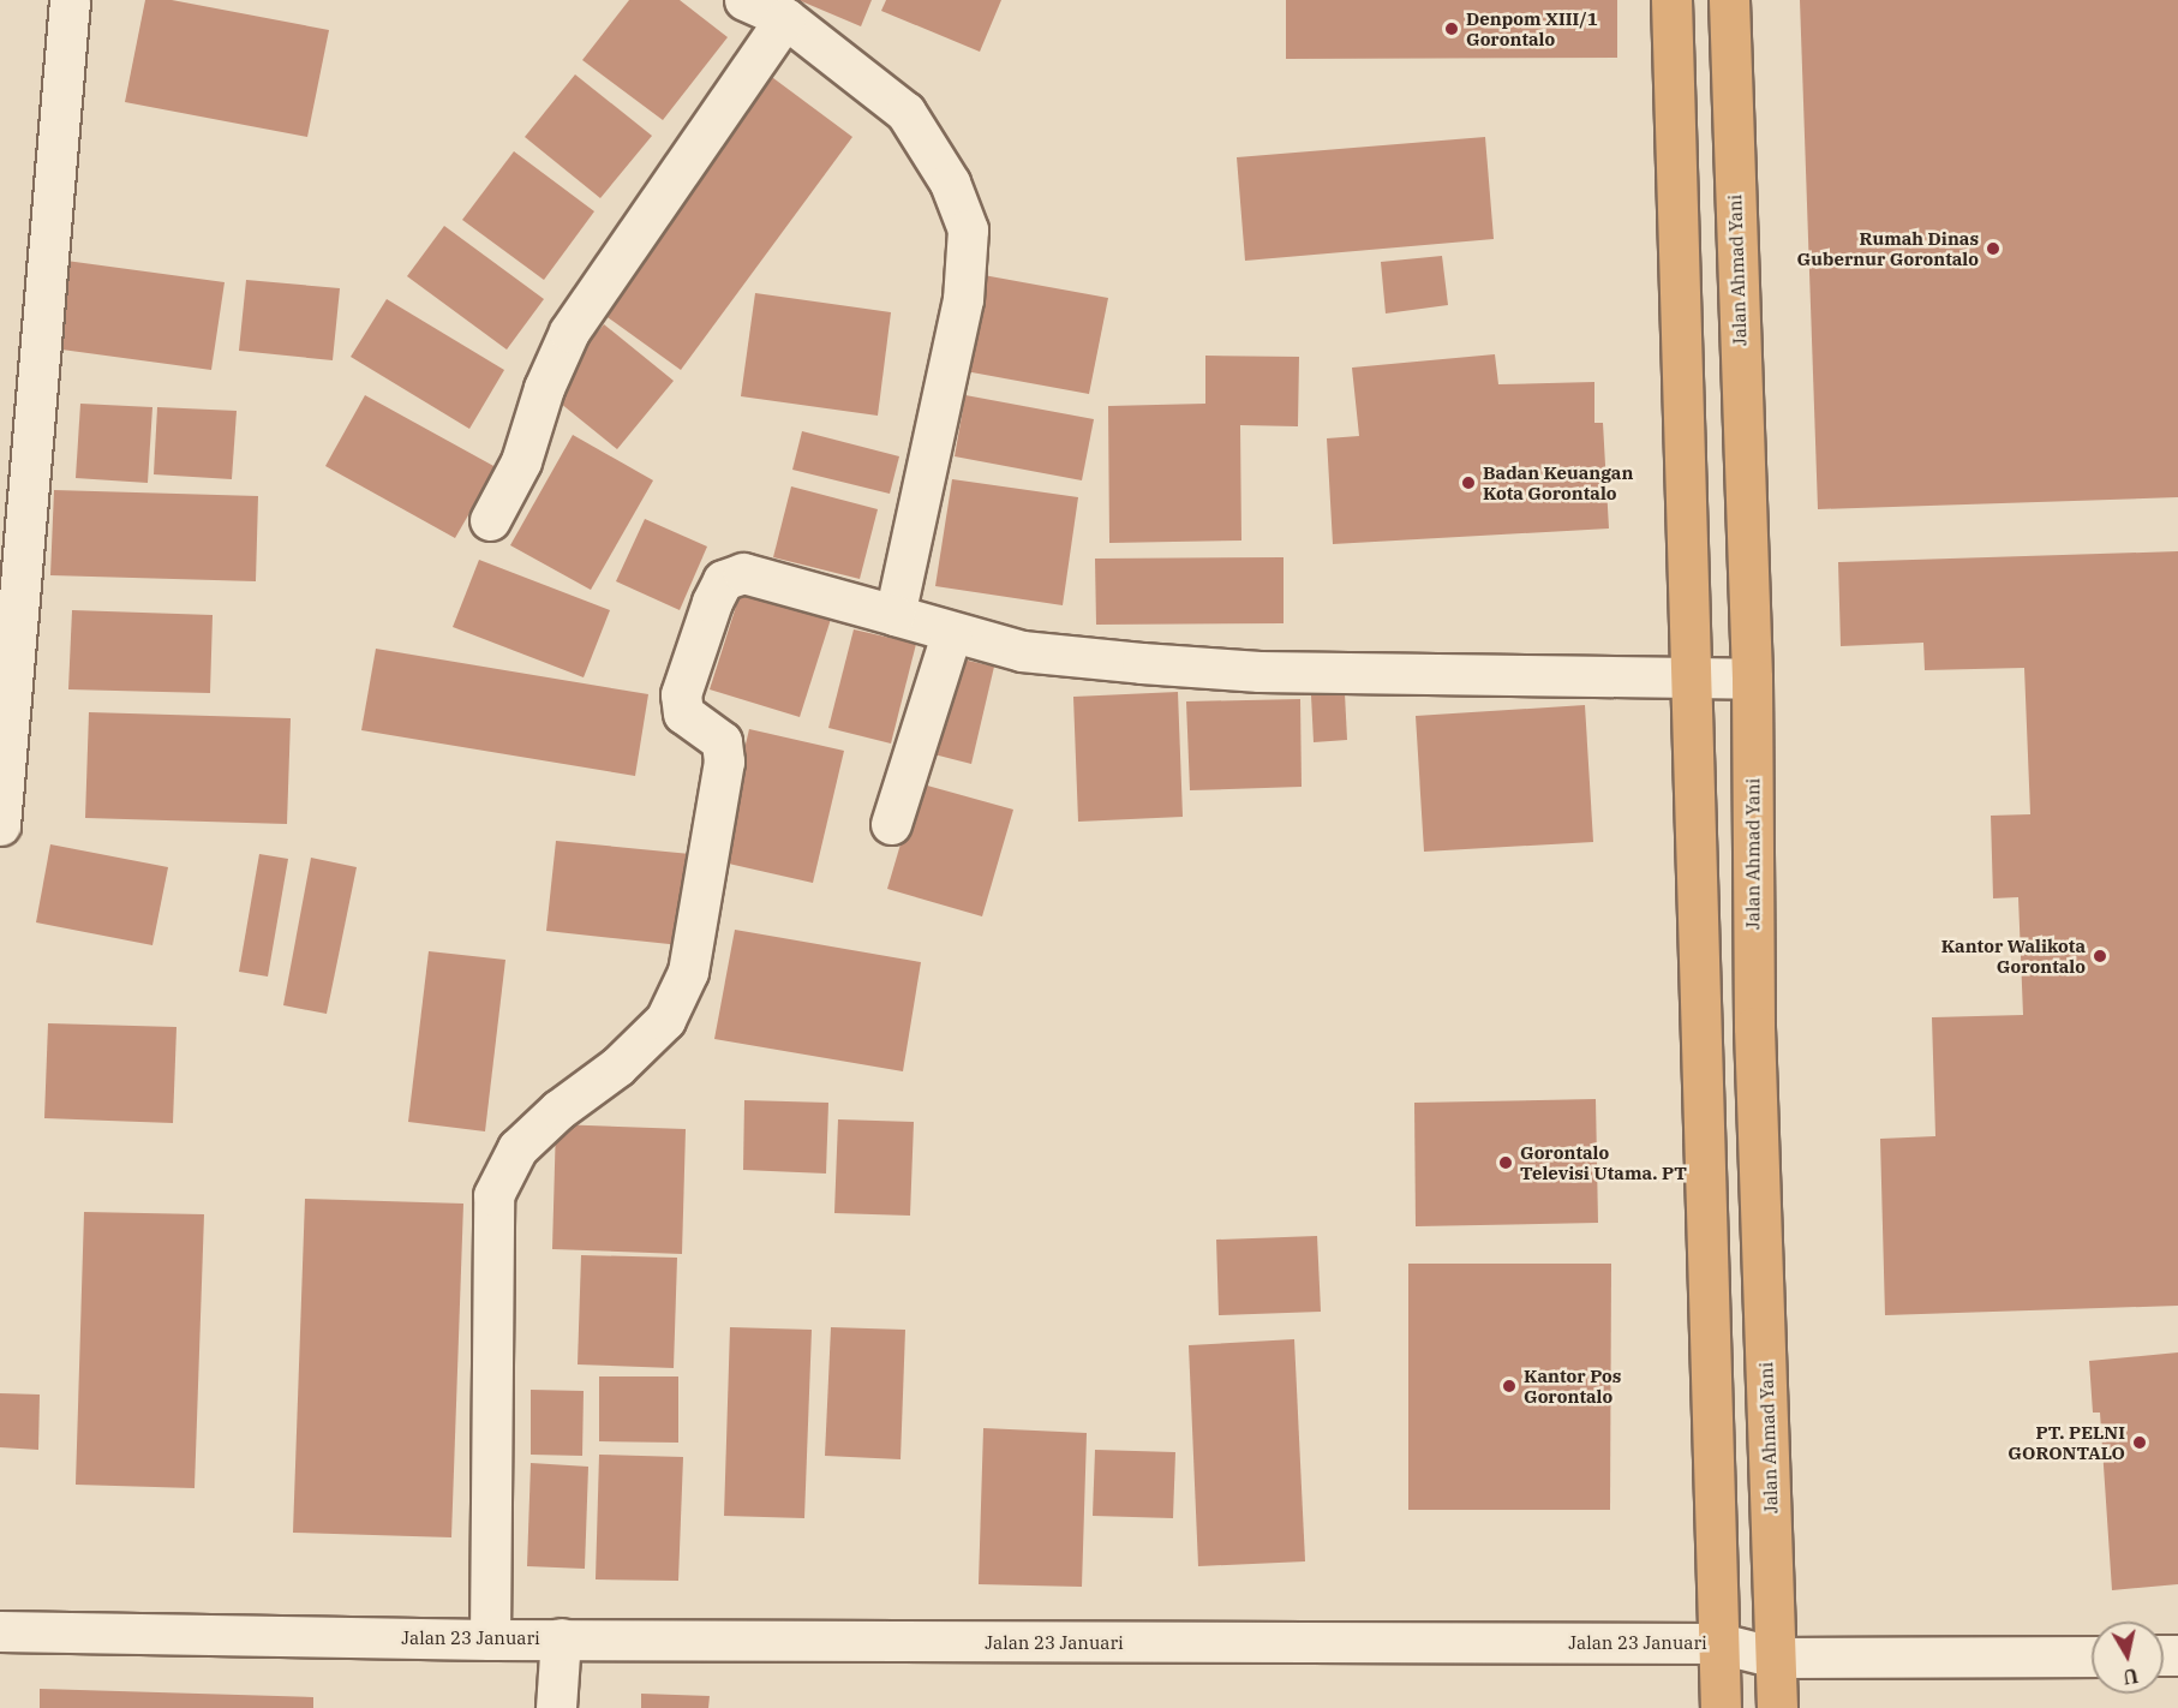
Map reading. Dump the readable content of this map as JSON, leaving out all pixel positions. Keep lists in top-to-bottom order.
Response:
{
  "streets": {
    "highway": ["Jalan Ahmad Yani"],
    "street": ["Jalan 23 Januari"]
  },
  "crossings": [
    ["Jalan Ahmad Yani", "Jalan 23 Januari"]
  ],
  "places": [
    "Denpom XIII/1 Gorontalo",
    "Rumah Dinas Gubernur Gorontalo",
    "Badan Keuangan Kota Gorontalo",
    "Kantor Walikota Gorontalo",
    "Gorontalo Televisi Utama. PT",
    "Kantor Pos Gorontalo",
    "PT. PELNI GORONTALO"
  ],
  "north": "bottom"
}
